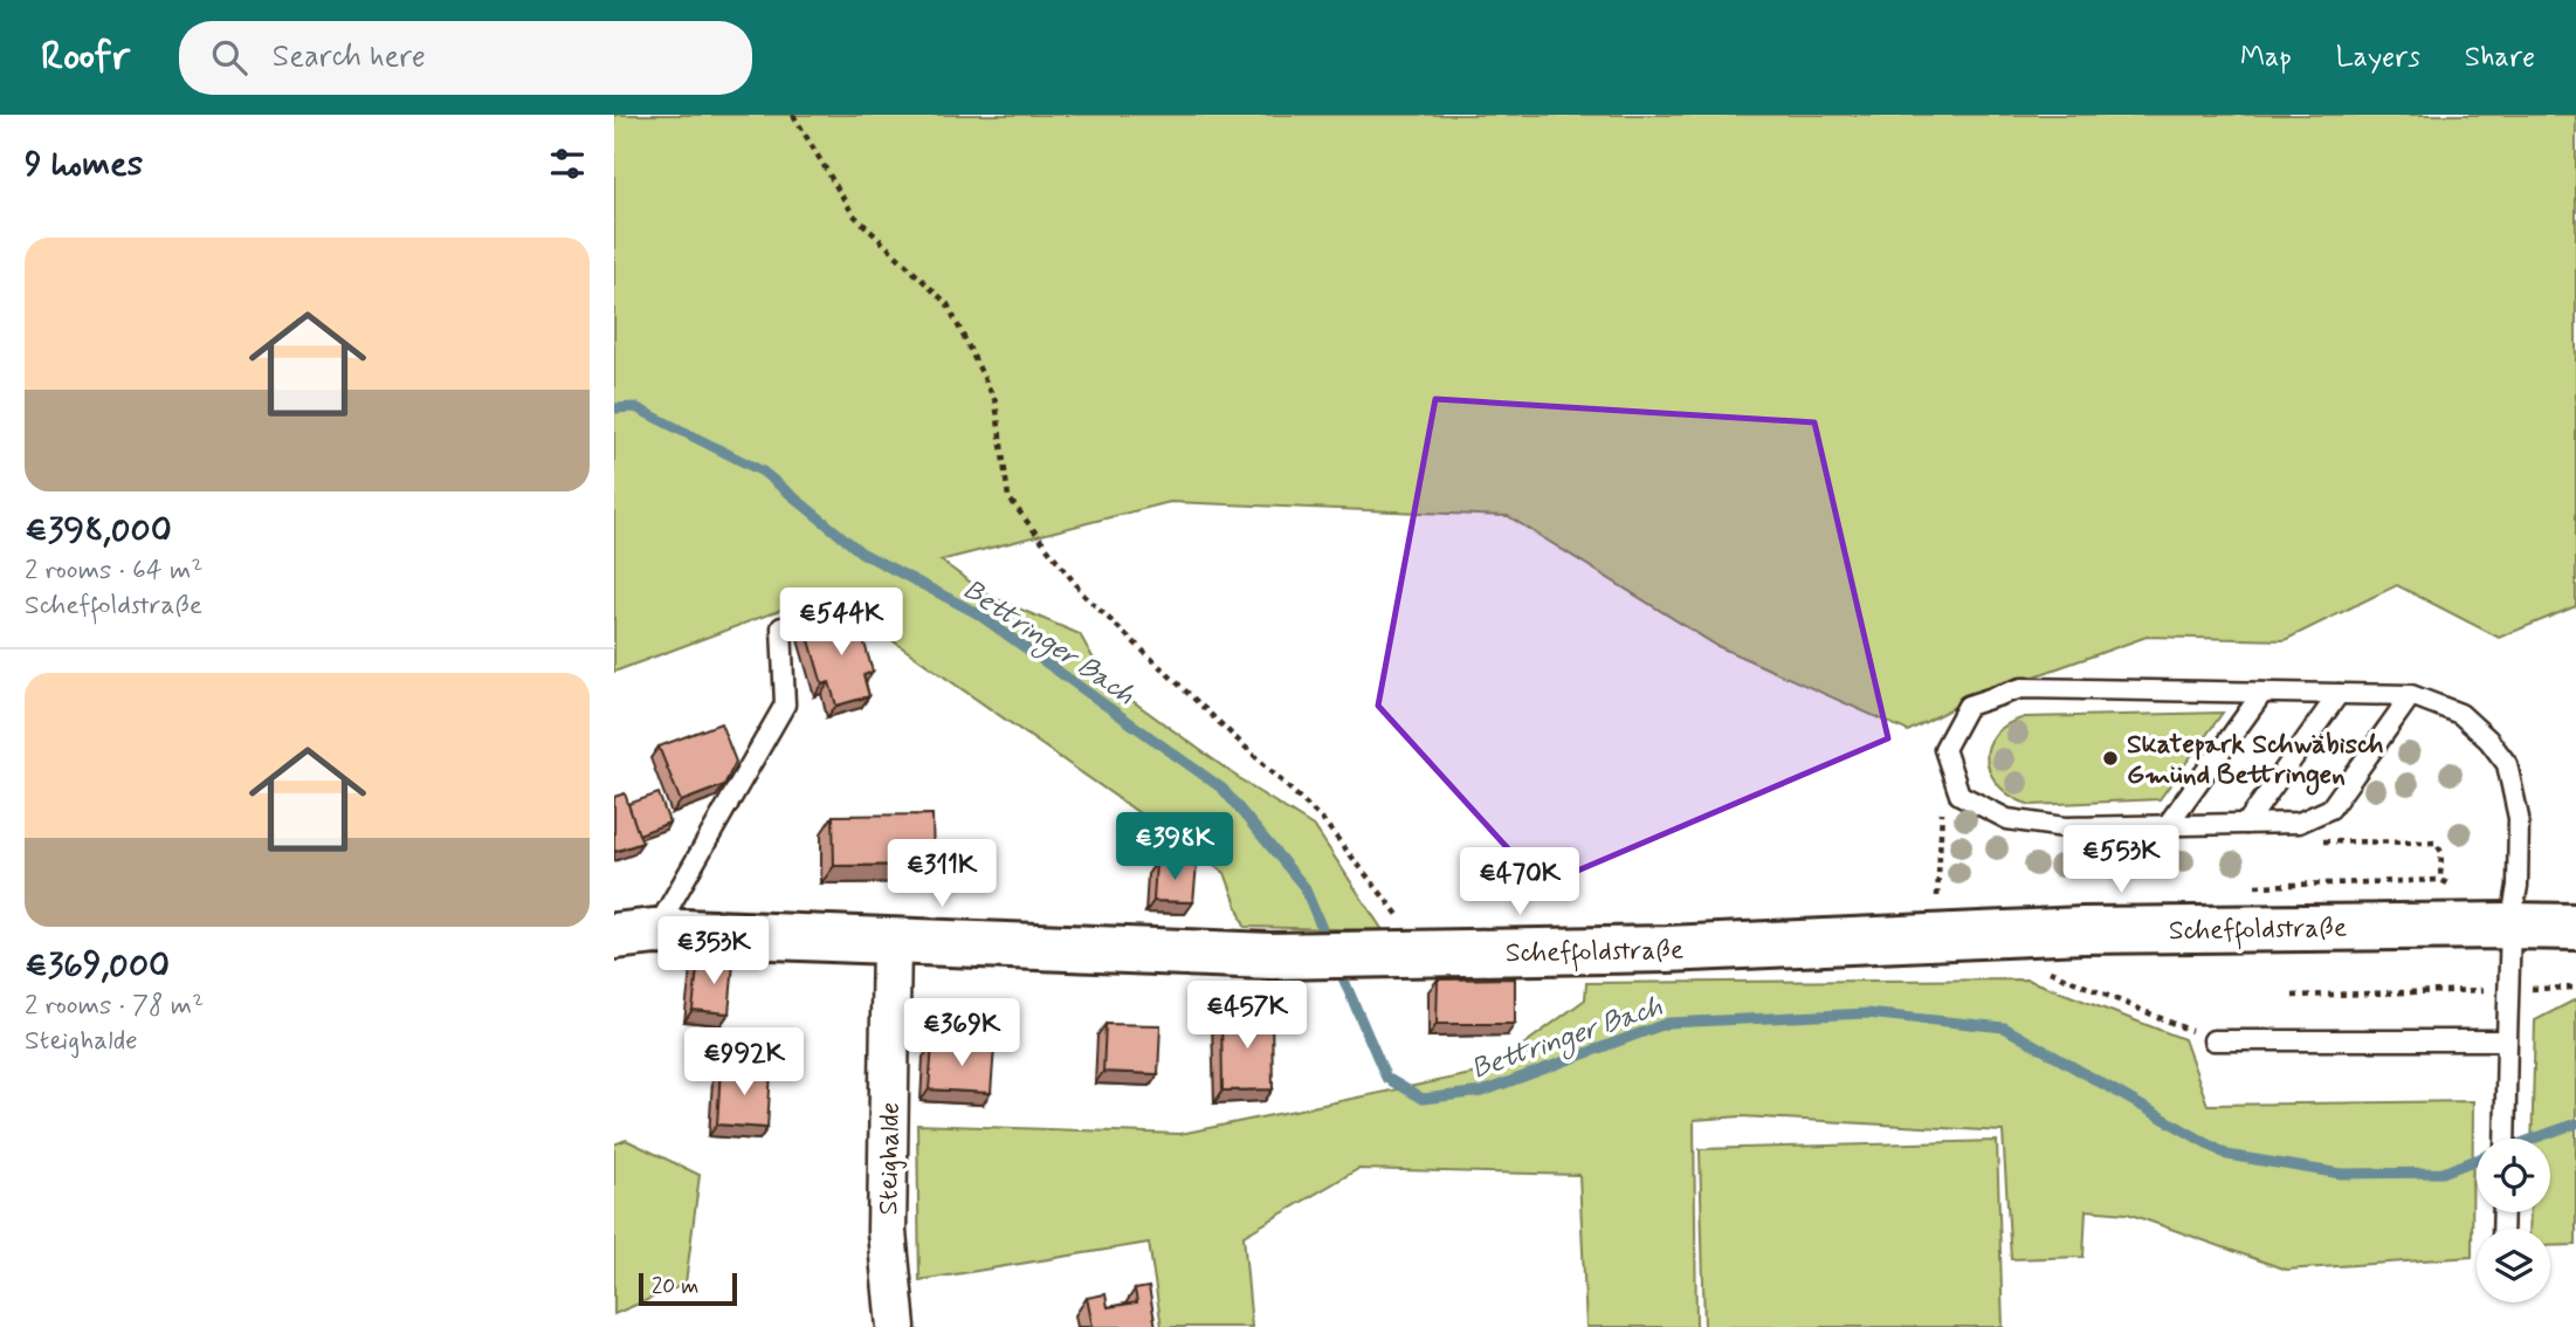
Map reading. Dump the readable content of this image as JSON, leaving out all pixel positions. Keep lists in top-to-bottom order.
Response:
{
  "streets": {
    "main road": ["Scheffoldstraße"],
    "street": ["Steighalde"]
  },
  "crossings": [
    ["Scheffoldstraße", "Steighalde"]
  ],
  "water": ["Bettringer Bach"],
  "places": ["Skatepark Schwäbisch Gmünd Bettringen"],
  "scale_bar": "20 m",
  "page": {
    "header": "Roofr",
    "search": "Search here",
    "nav": ["Map", "Layers", "Share"],
    "heading": "9 homes",
    "list": [
      {
        "name": "€398,000",
        "note": "2 rooms · 64 m² · Scheffoldstraße"
      },
      {
        "name": "€369,000",
        "note": "2 rooms · 78 m² · Steighalde"
      }
    ],
    "price": [
      "€544K",
      "€398K",
      "€553K",
      "€311K",
      "€470K",
      "€353K",
      "€457K",
      "€369K",
      "€992K"
    ],
    "scale": "20 m"
  }
}
